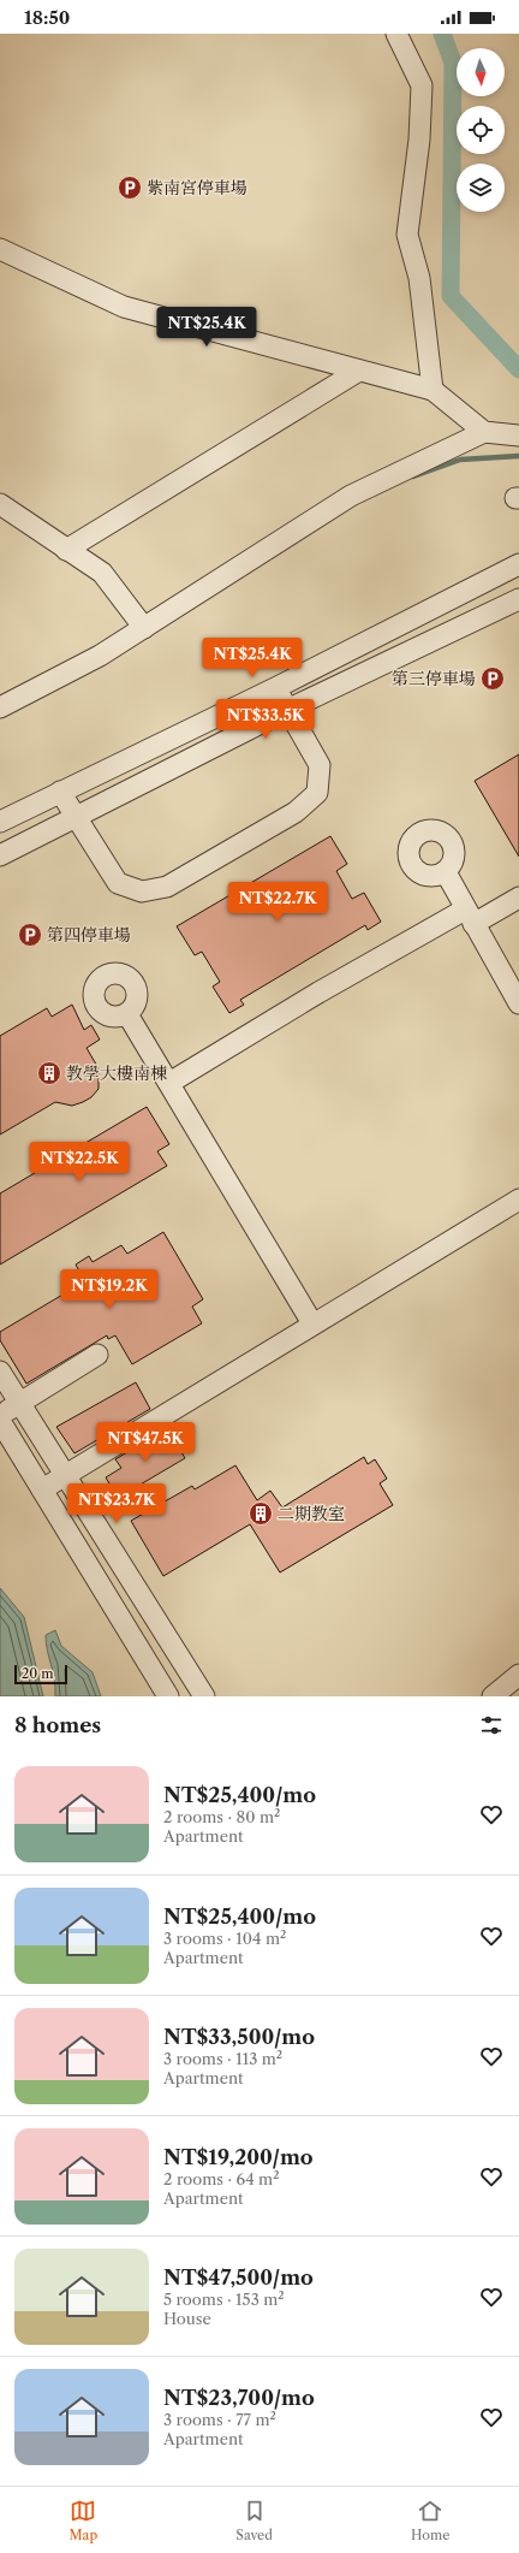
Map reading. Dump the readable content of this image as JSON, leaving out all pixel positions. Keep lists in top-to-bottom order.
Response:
{
  "places": {
    "parking": ["紫南宮停車場", "第三停車場", "第四停車場"],
    "building": ["教學大樓南棟", "二期教室"]
  },
  "scale_bar": "20 m",
  "north": "bottom",
  "page": {
    "status": "18:50",
    "price": [
      "NT$25.4K",
      "NT$25.4K",
      "NT$33.5K",
      "NT$22.7K",
      "NT$22.5K",
      "NT$19.2K",
      "NT$47.5K",
      "NT$23.7K"
    ],
    "scale": "20 m",
    "heading": "8 homes",
    "list": [
      {
        "name": "NT$25,400/mo",
        "note": "2 rooms · 80 m² · Apartment"
      },
      {
        "name": "NT$25,400/mo",
        "note": "3 rooms · 104 m² · Apartment"
      },
      {
        "name": "NT$33,500/mo",
        "note": "3 rooms · 113 m² · Apartment"
      },
      {
        "name": "NT$19,200/mo",
        "note": "2 rooms · 64 m² · Apartment"
      },
      {
        "name": "NT$47,500/mo",
        "note": "5 rooms · 153 m² · House"
      },
      {
        "name": "NT$23,700/mo",
        "note": "3 rooms · 77 m² · Apartment"
      }
    ],
    "tabs": ["Map", "Saved", "Home"]
  }
}
